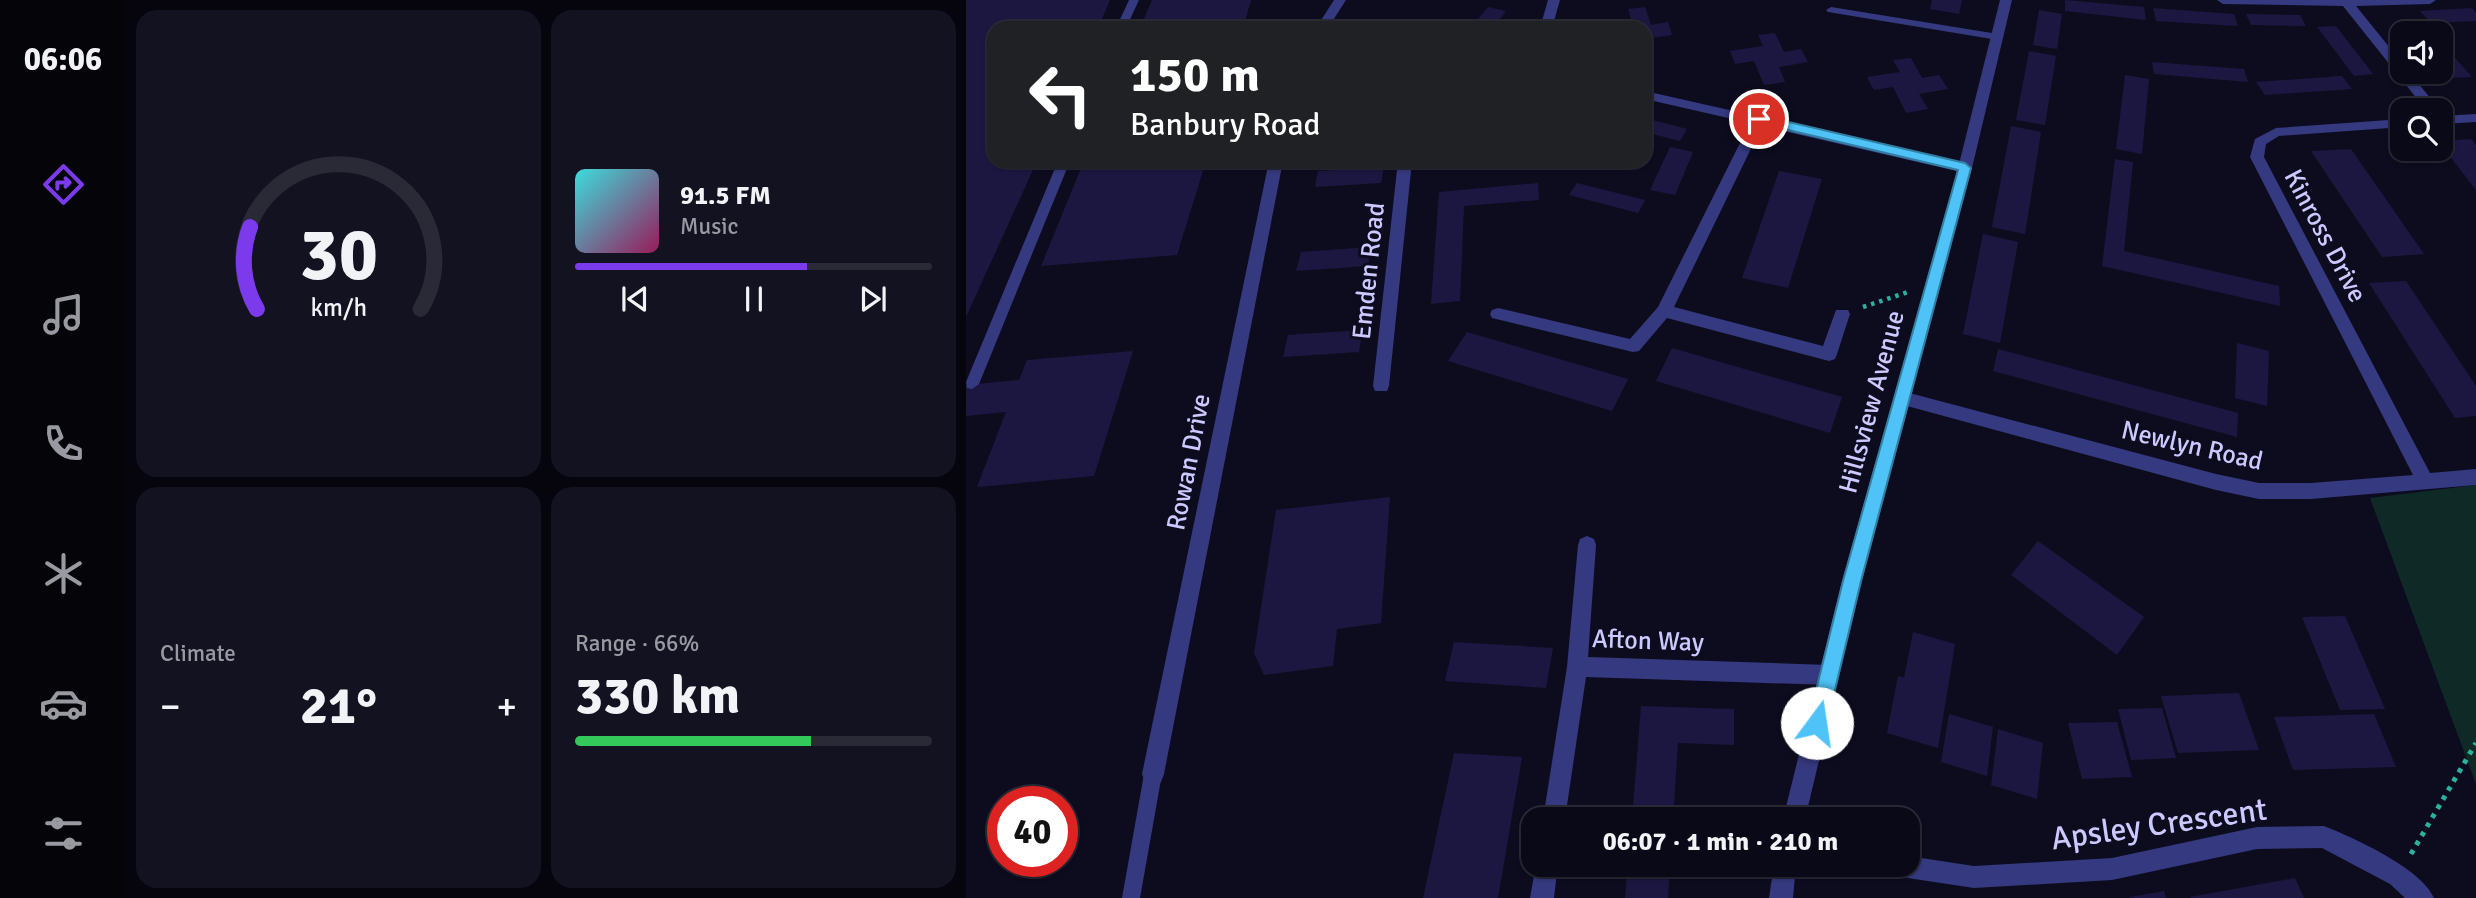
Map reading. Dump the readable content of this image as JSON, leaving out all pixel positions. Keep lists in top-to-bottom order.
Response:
{
  "streets": {
    "street": [
      "Kinross Drive",
      "Emden Road",
      "Hillsview Avenue",
      "Newlyn Road",
      "Rowan Drive",
      "Afton Way",
      "Apsley Crescent"
    ]
  },
  "crossings": [
    ["Kinross Drive", "Newlyn Road"],
    ["Hillsview Avenue", "Newlyn Road"],
    ["Hillsview Avenue", "Afton Way"]
  ],
  "page": {
    "tabs": "06:06",
    "turn": ["150 m", "Banbury Road"],
    "song": ["91.5 FM", "Music"],
    "tile": [
      "Climate",
      ["Range · 66%", "330 km"]
    ],
    "heat": ["−", "21°", "+"],
    "limit": "40",
    "trip": "06:07 · 1 min · 210 m",
    "gauge": ["30", "km/h"]
  }
}
